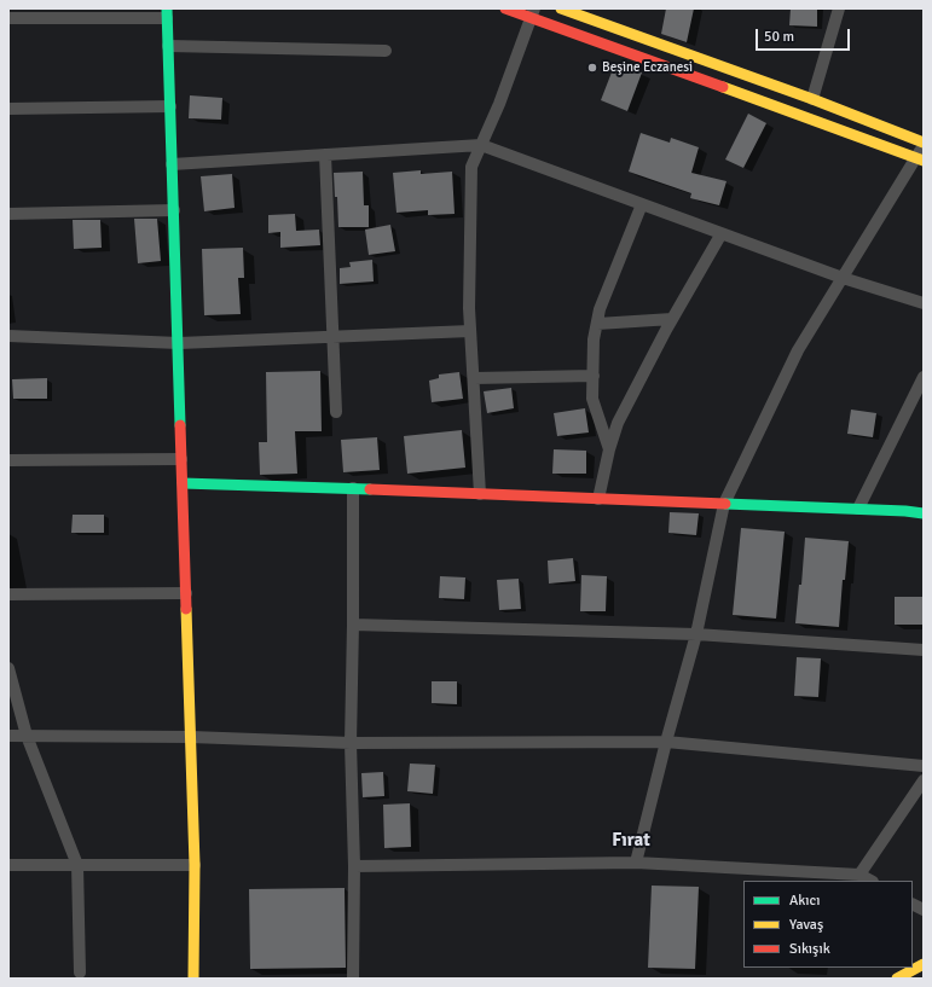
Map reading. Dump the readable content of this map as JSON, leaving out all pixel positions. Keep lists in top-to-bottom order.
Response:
{
  "districts": ["Fırat"],
  "places": ["Beşine Eczanesi"],
  "legend": ["Akıcı", "Yavaş", "Sıkışık"],
  "scale_bar": "50 m"
}
